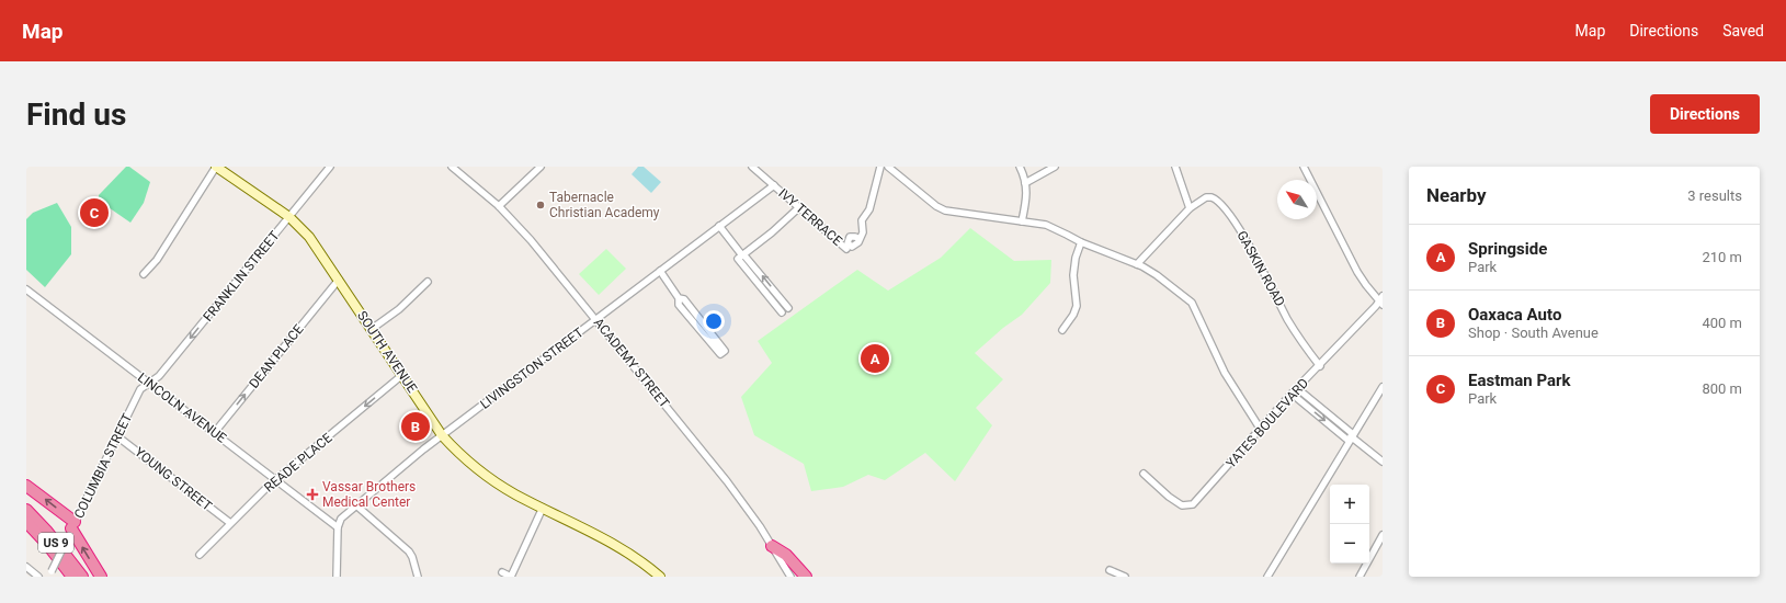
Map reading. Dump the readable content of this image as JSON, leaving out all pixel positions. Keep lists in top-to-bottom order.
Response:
{
  "streets": {
    "highway": ["US 9"],
    "street": [
      "IVY TERRACE",
      "GASKIN ROAD",
      "FRANKLIN STREET",
      "SOUTH AVENUE",
      "DEAN PLACE",
      "ACADEMY STREET",
      "LIVINGSTON STREET",
      "LINCOLN AVENUE",
      "YATES BOULEVARD",
      "READE PLACE",
      "COLUMBIA STREET",
      "YOUNG STREET"
    ]
  },
  "crossings": [
    ["IVY TERRACE", "LIVINGSTON STREET"],
    ["GASKIN ROAD", "YATES BOULEVARD"],
    ["FRANKLIN STREET", "SOUTH AVENUE"],
    ["FRANKLIN STREET", "LINCOLN AVENUE"],
    ["FRANKLIN STREET", "COLUMBIA STREET"],
    ["SOUTH AVENUE", "DEAN PLACE"],
    ["SOUTH AVENUE", "LIVINGSTON STREET"],
    ["SOUTH AVENUE", "READE PLACE"],
    ["DEAN PLACE", "LINCOLN AVENUE"],
    ["ACADEMY STREET", "LIVINGSTON STREET"],
    ["LIVINGSTON STREET", "LINCOLN AVENUE"],
    ["LINCOLN AVENUE", "READE PLACE"],
    ["LINCOLN AVENUE", "COLUMBIA STREET"],
    ["READE PLACE", "YOUNG STREET"],
    ["COLUMBIA STREET", "YOUNG STREET"]
  ],
  "one_way": ["FRANKLIN STREET", "DEAN PLACE", "READE PLACE"],
  "places": {
    "other": ["Tabernacle Christian Academy"],
    "health": ["Vassar Brothers Medical Center"]
  },
  "north": "top left",
  "page": {
    "header": "Map",
    "nav": ["Map", "Directions", "Saved"],
    "buttons": "Directions",
    "title": "Find us",
    "heading": ["Nearby", "3 results"],
    "pins": ["C", "A", "B"],
    "list": [
      {
        "mark": "A",
        "name": "Springside",
        "note": "Park",
        "value": "210 m"
      },
      {
        "mark": "B",
        "name": "Oaxaca Auto",
        "note": "Shop · South Avenue",
        "value": "400 m"
      },
      {
        "mark": "C",
        "name": "Eastman Park",
        "note": "Park",
        "value": "800 m"
      }
    ],
    "map_buttons": ["+", "−"]
  }
}
